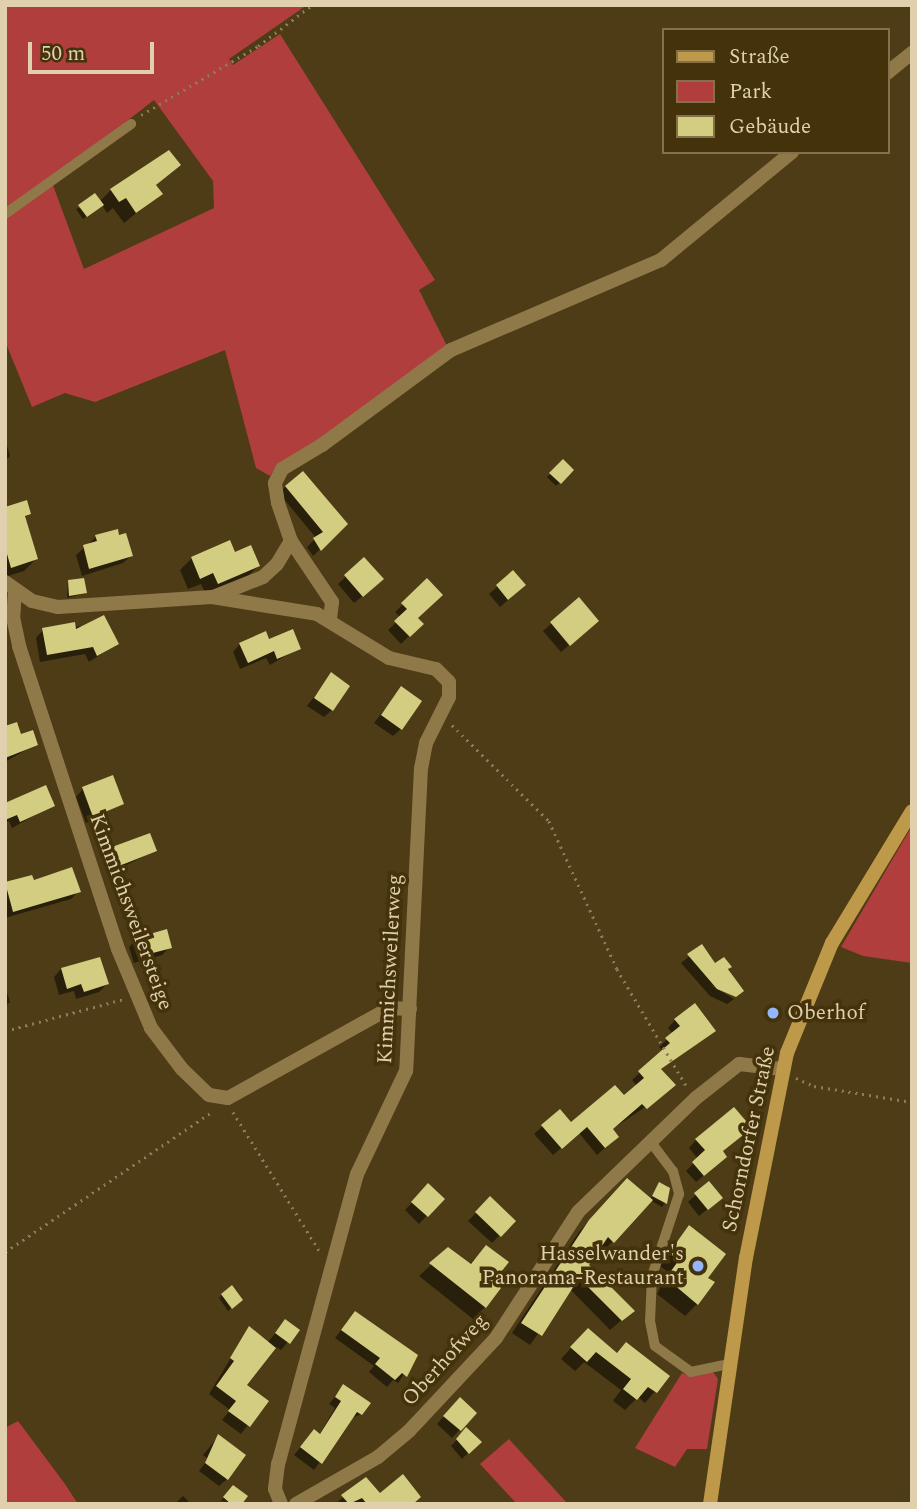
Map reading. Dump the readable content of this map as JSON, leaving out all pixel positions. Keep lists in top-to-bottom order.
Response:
{
  "streets": {
    "main road": ["Schorndorfer Straße"],
    "street": ["Kimmichsweilersteige", "Kimmichsweilerweg", "Oberhofweg"]
  },
  "crossings": [
    ["Kimmichsweilersteige", "Kimmichsweilerweg"],
    ["Schorndorfer Straße", "Oberhofweg"]
  ],
  "places": ["Oberhof", "Hasselwander's Panorama-Restaurant"],
  "legend": ["Straße", "Park", "Gebäude"],
  "scale_bar": "50 m"
}
